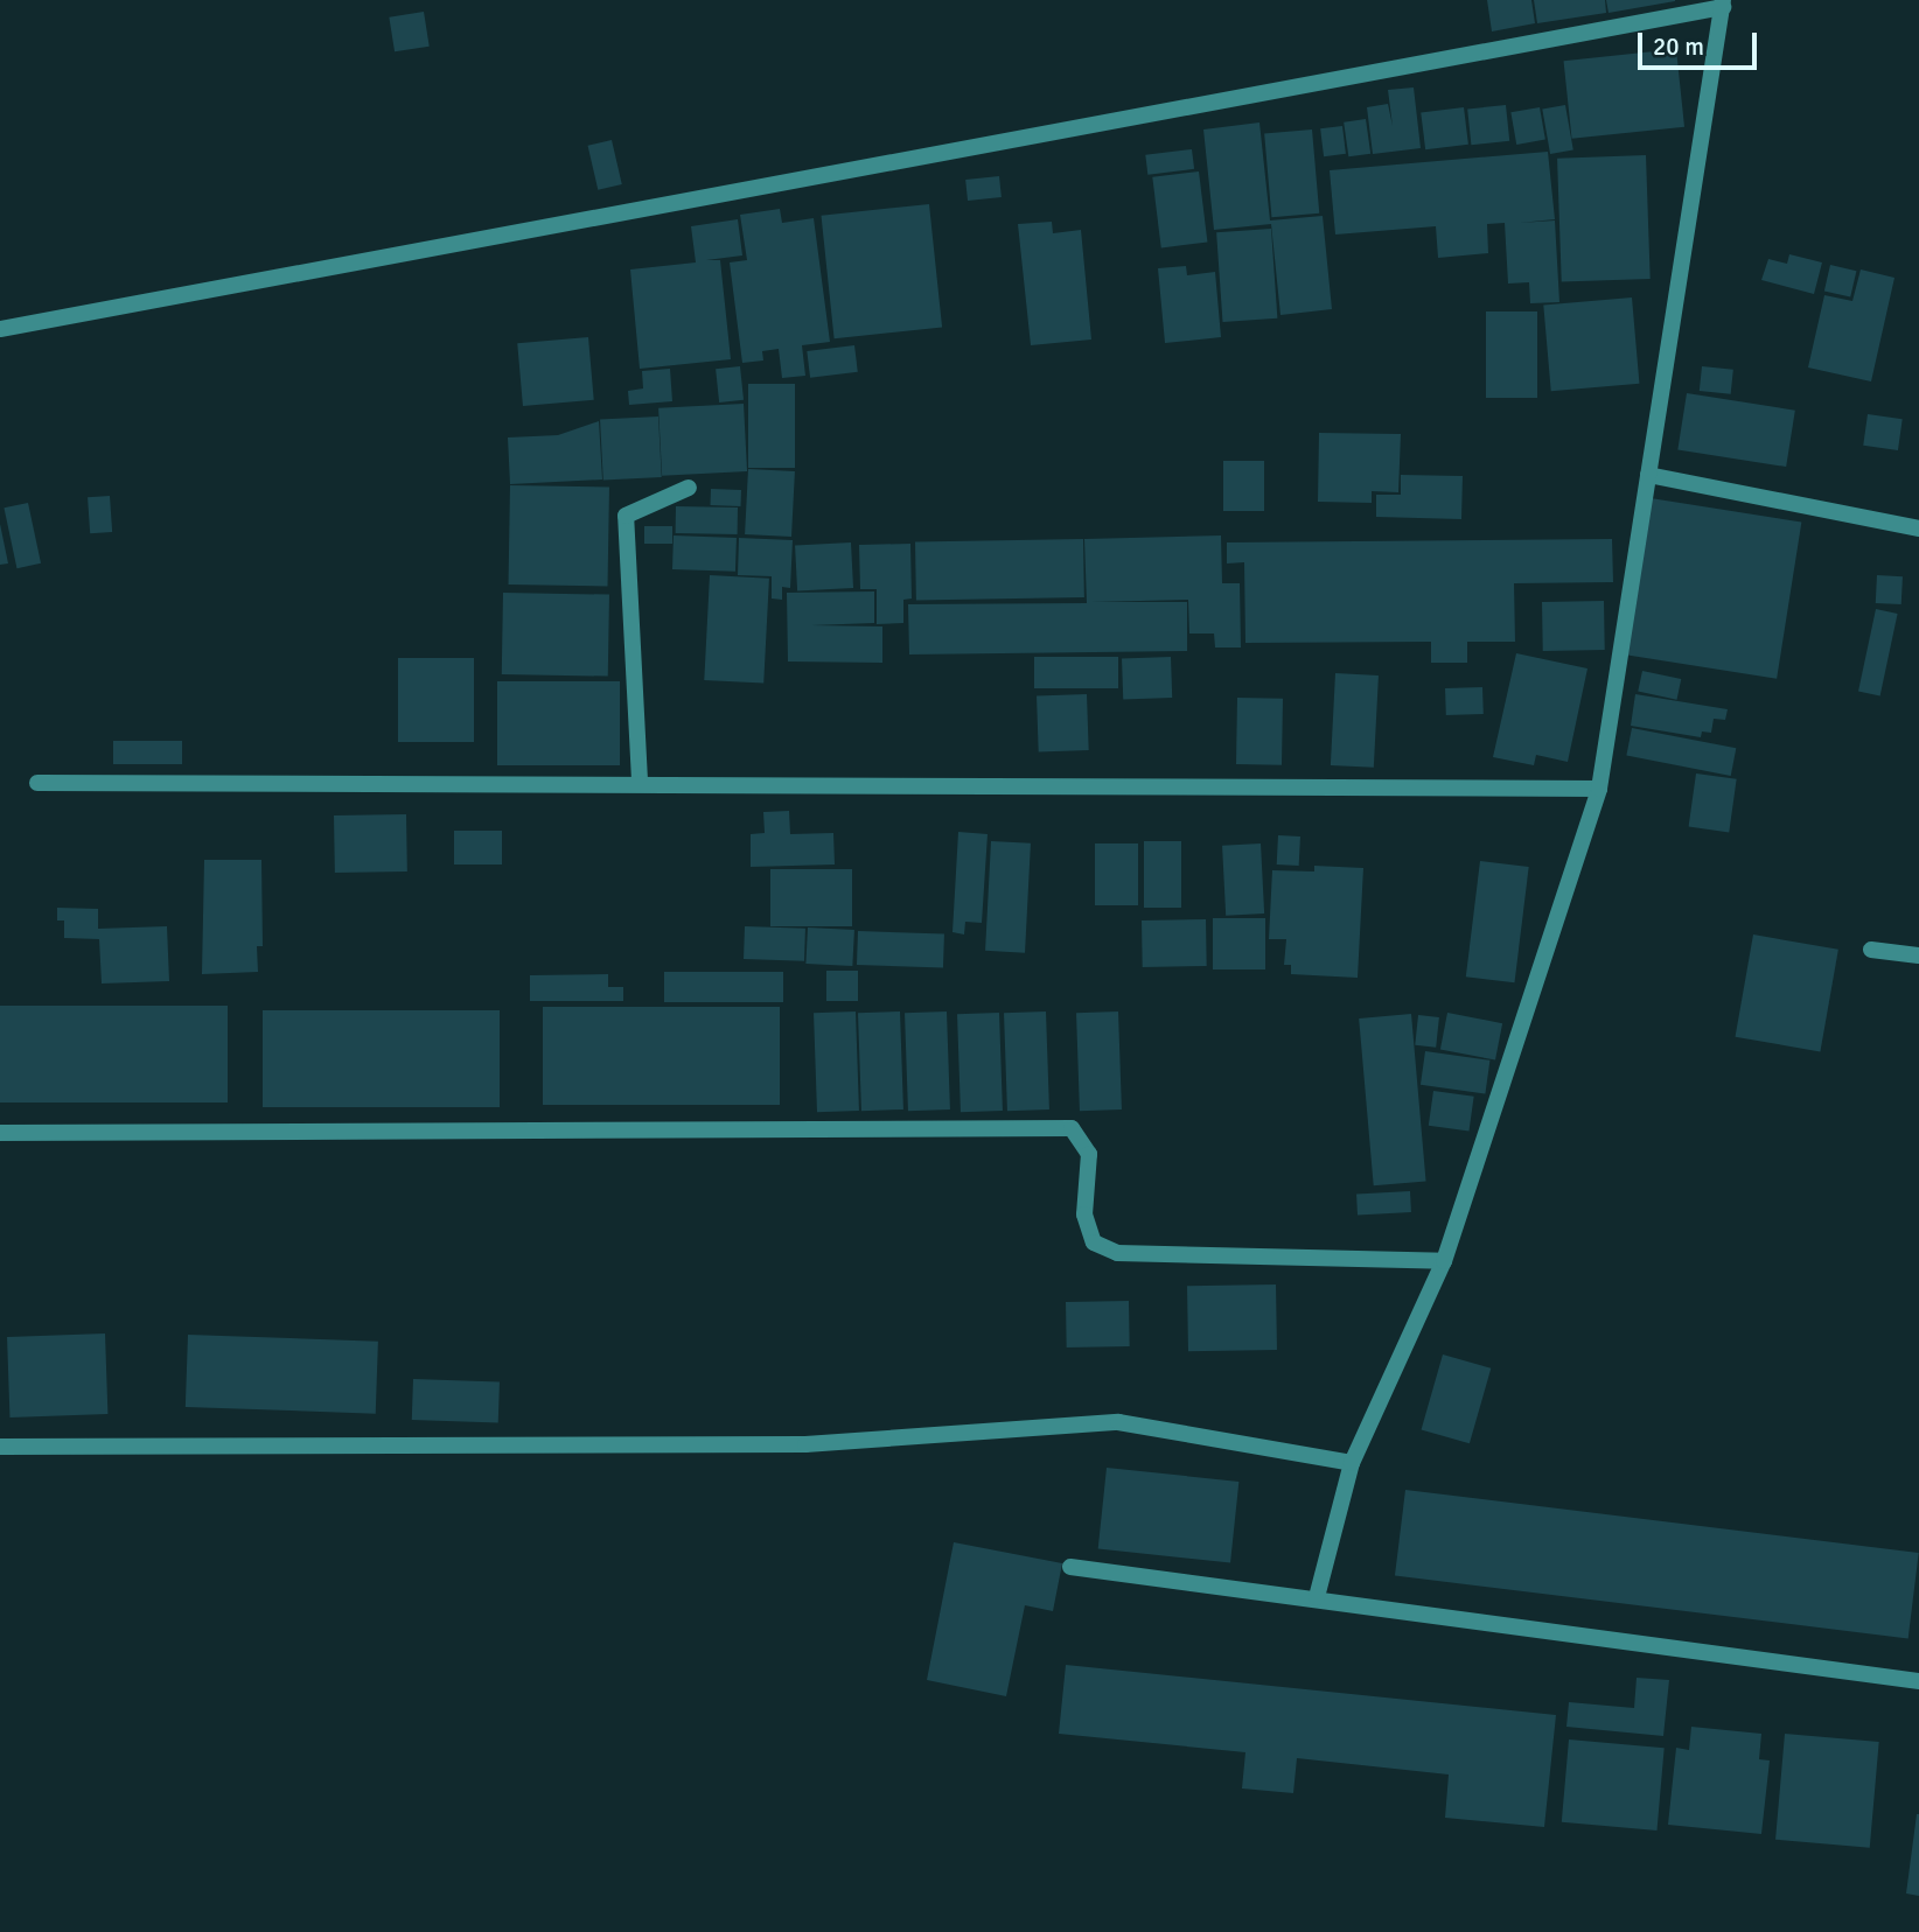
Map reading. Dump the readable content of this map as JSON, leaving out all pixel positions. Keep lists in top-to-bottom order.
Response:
{
  "scale_bar": "20 m"
}
